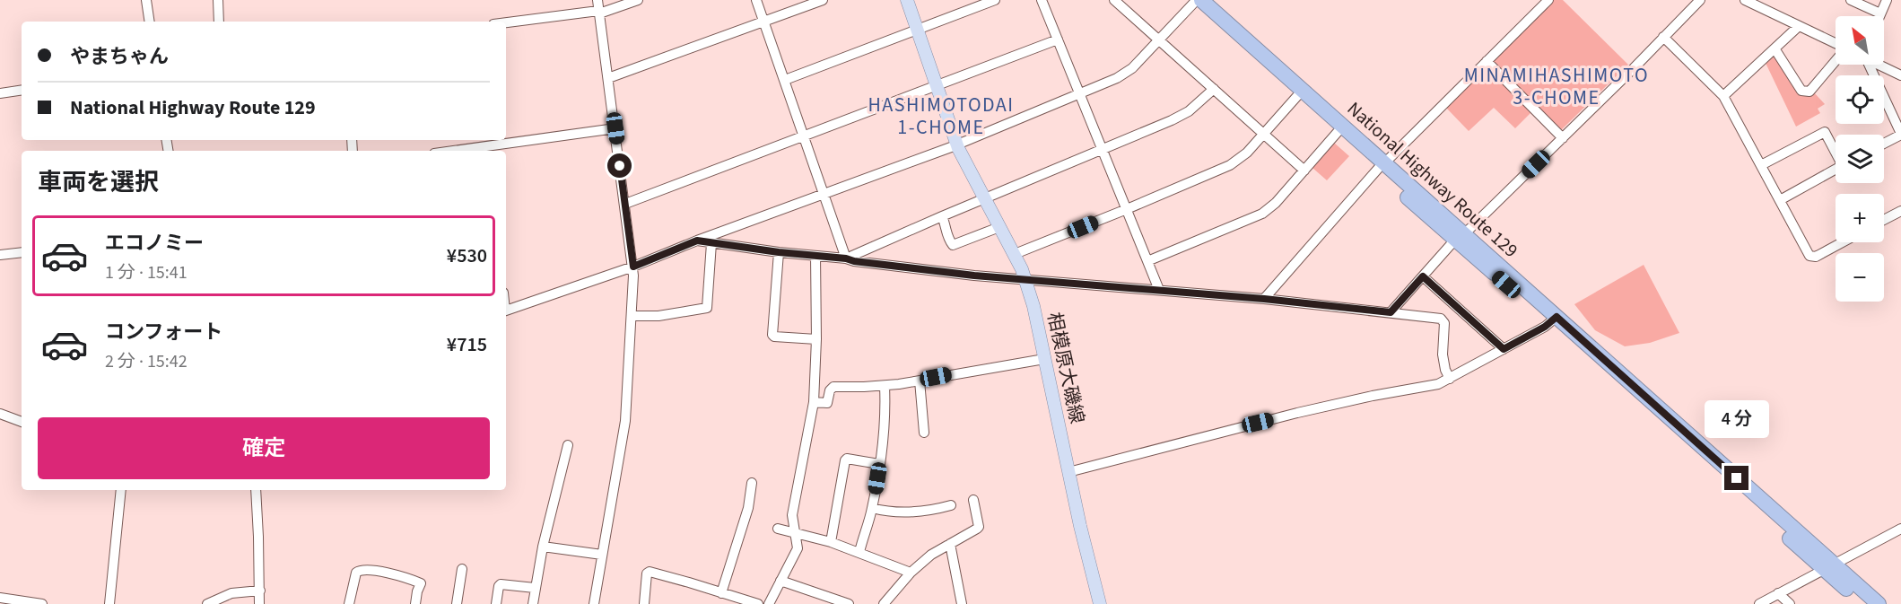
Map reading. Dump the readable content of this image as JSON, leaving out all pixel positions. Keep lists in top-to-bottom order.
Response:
{
  "streets": {
    "highway": ["National Highway Route 129"],
    "main road": ["相模原大磯線"]
  },
  "districts": ["MINAMIHASHIMOTO 3-CHOME", "HASHIMOTODAI 1-CHOME"],
  "north": "top left",
  "page": {
    "map_buttons": ["+", "−"],
    "banner": ["やまちゃん", "National Highway Route 129"],
    "heading": "車両を選択",
    "list": [
      {
        "name": "エコノミー",
        "note": "1 分 · 15:41",
        "value": "¥530"
      },
      {
        "name": "コンフォート",
        "note": "2 分 · 15:42",
        "value": "¥715"
      }
    ],
    "bubble": "4 分",
    "buttons": "確定"
  }
}
